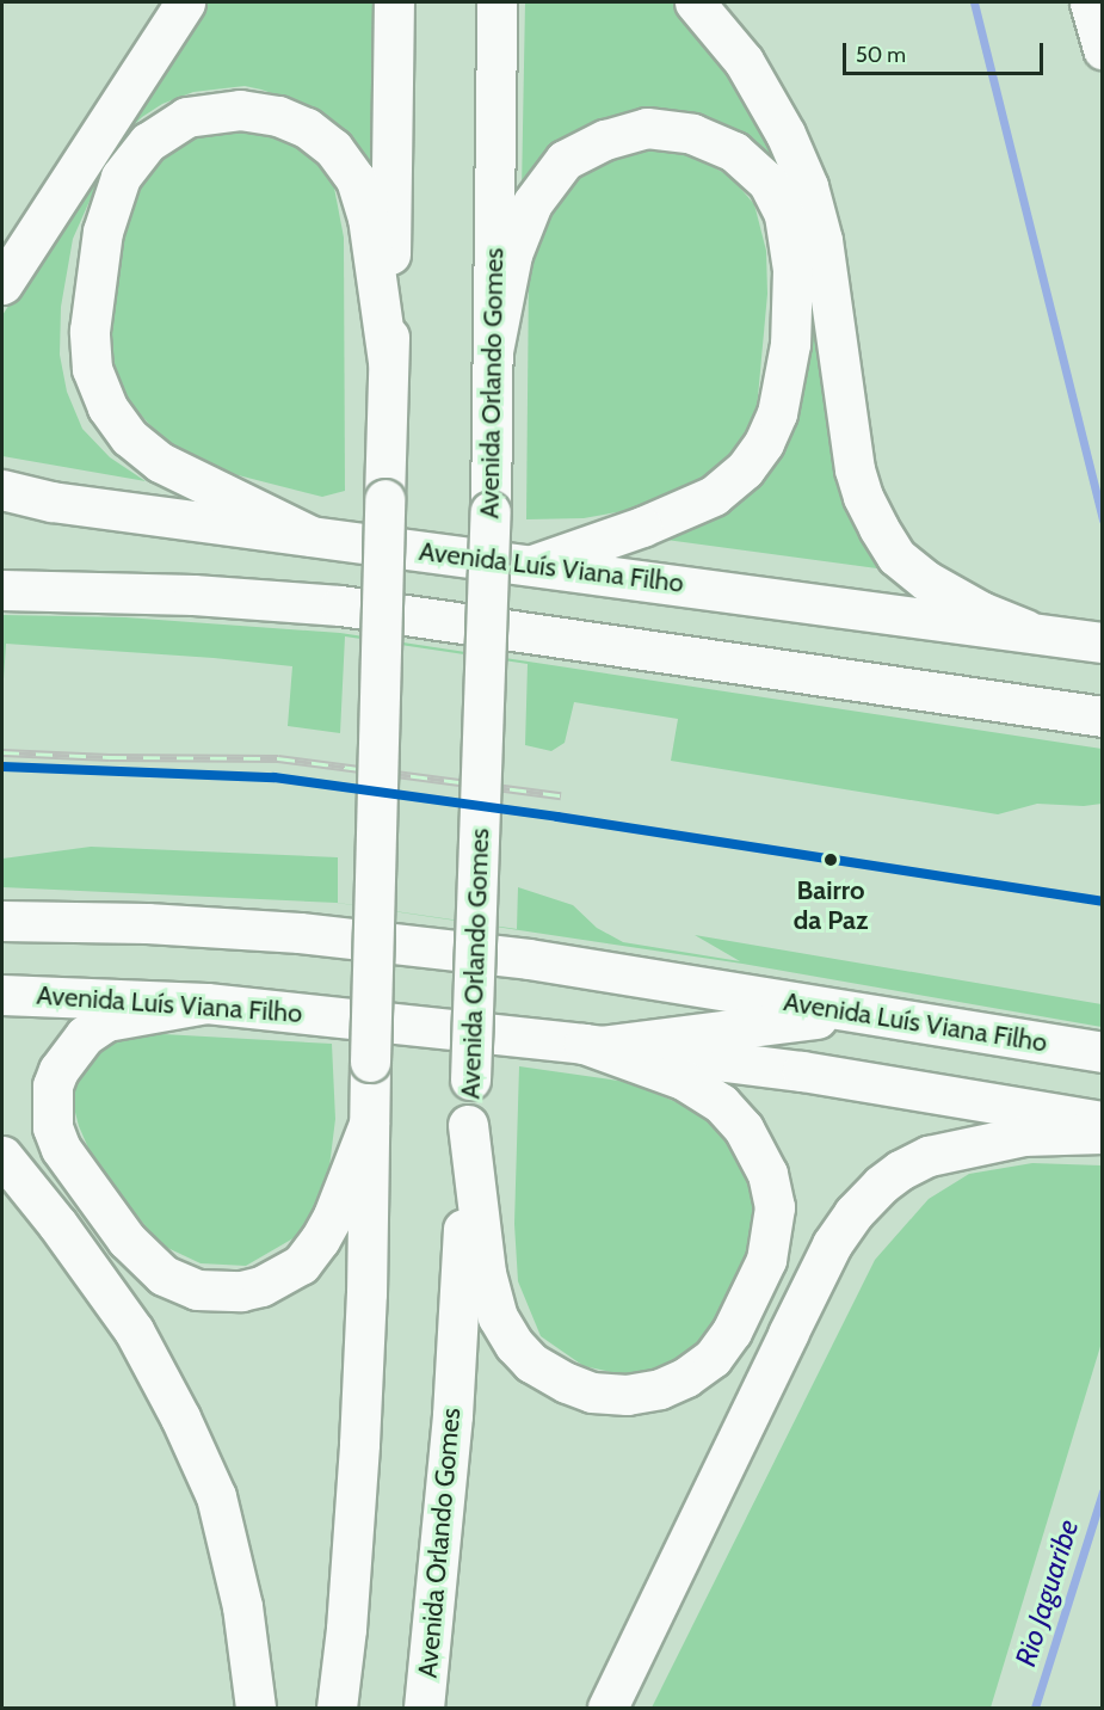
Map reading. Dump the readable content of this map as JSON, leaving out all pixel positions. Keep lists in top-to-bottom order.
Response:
{
  "streets": {
    "main road": ["Avenida Orlando Gomes", "Avenida Luís Viana Filho"]
  },
  "water": ["Rio Jaguaribe"],
  "places": ["Bairro da Paz"],
  "scale_bar": "50 m"
}
